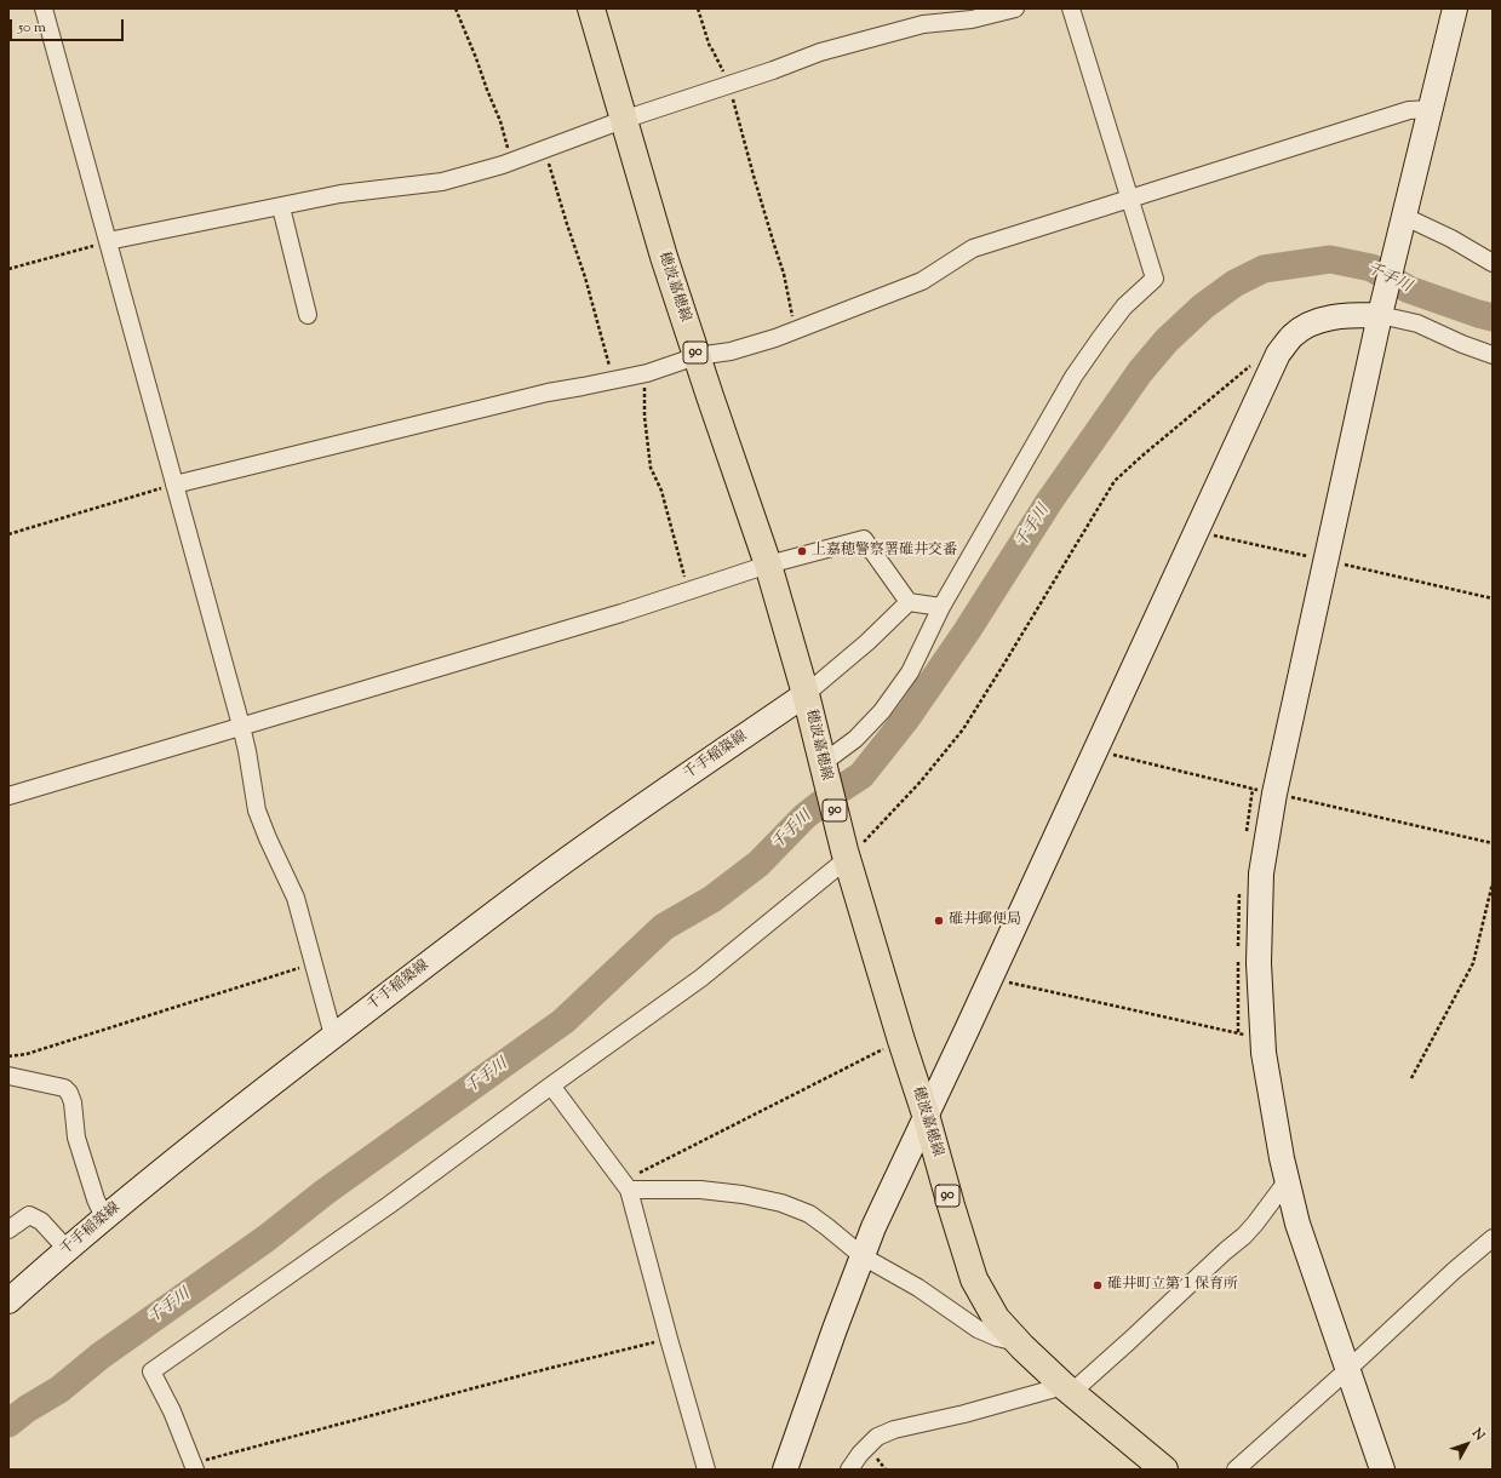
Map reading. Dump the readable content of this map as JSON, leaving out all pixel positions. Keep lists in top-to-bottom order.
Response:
{
  "streets": {
    "main road": ["穂波嘉穂線", "90"],
    "street": ["千手稲築線"]
  },
  "crossings": [
    ["穂波嘉穂線", "千手稲築線"]
  ],
  "water": ["千手川"],
  "places": ["上嘉穂警察署碓井交番", "碓井郵便局", "碓井町立第１保育所"],
  "scale_bar": "50 m",
  "north": "top right"
}
